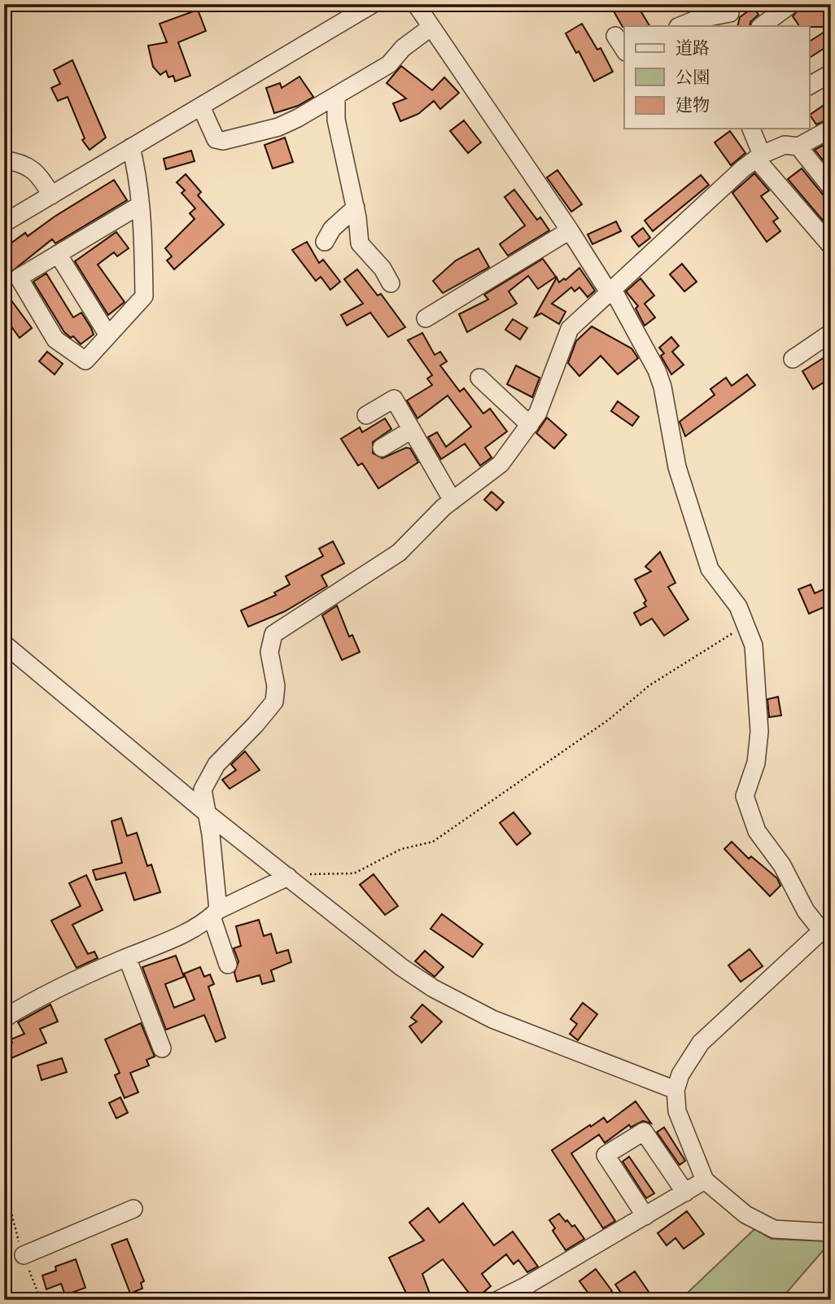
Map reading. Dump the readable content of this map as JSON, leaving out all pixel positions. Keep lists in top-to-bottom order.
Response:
{
  "legend": ["道路", "公園", "建物"]
}
